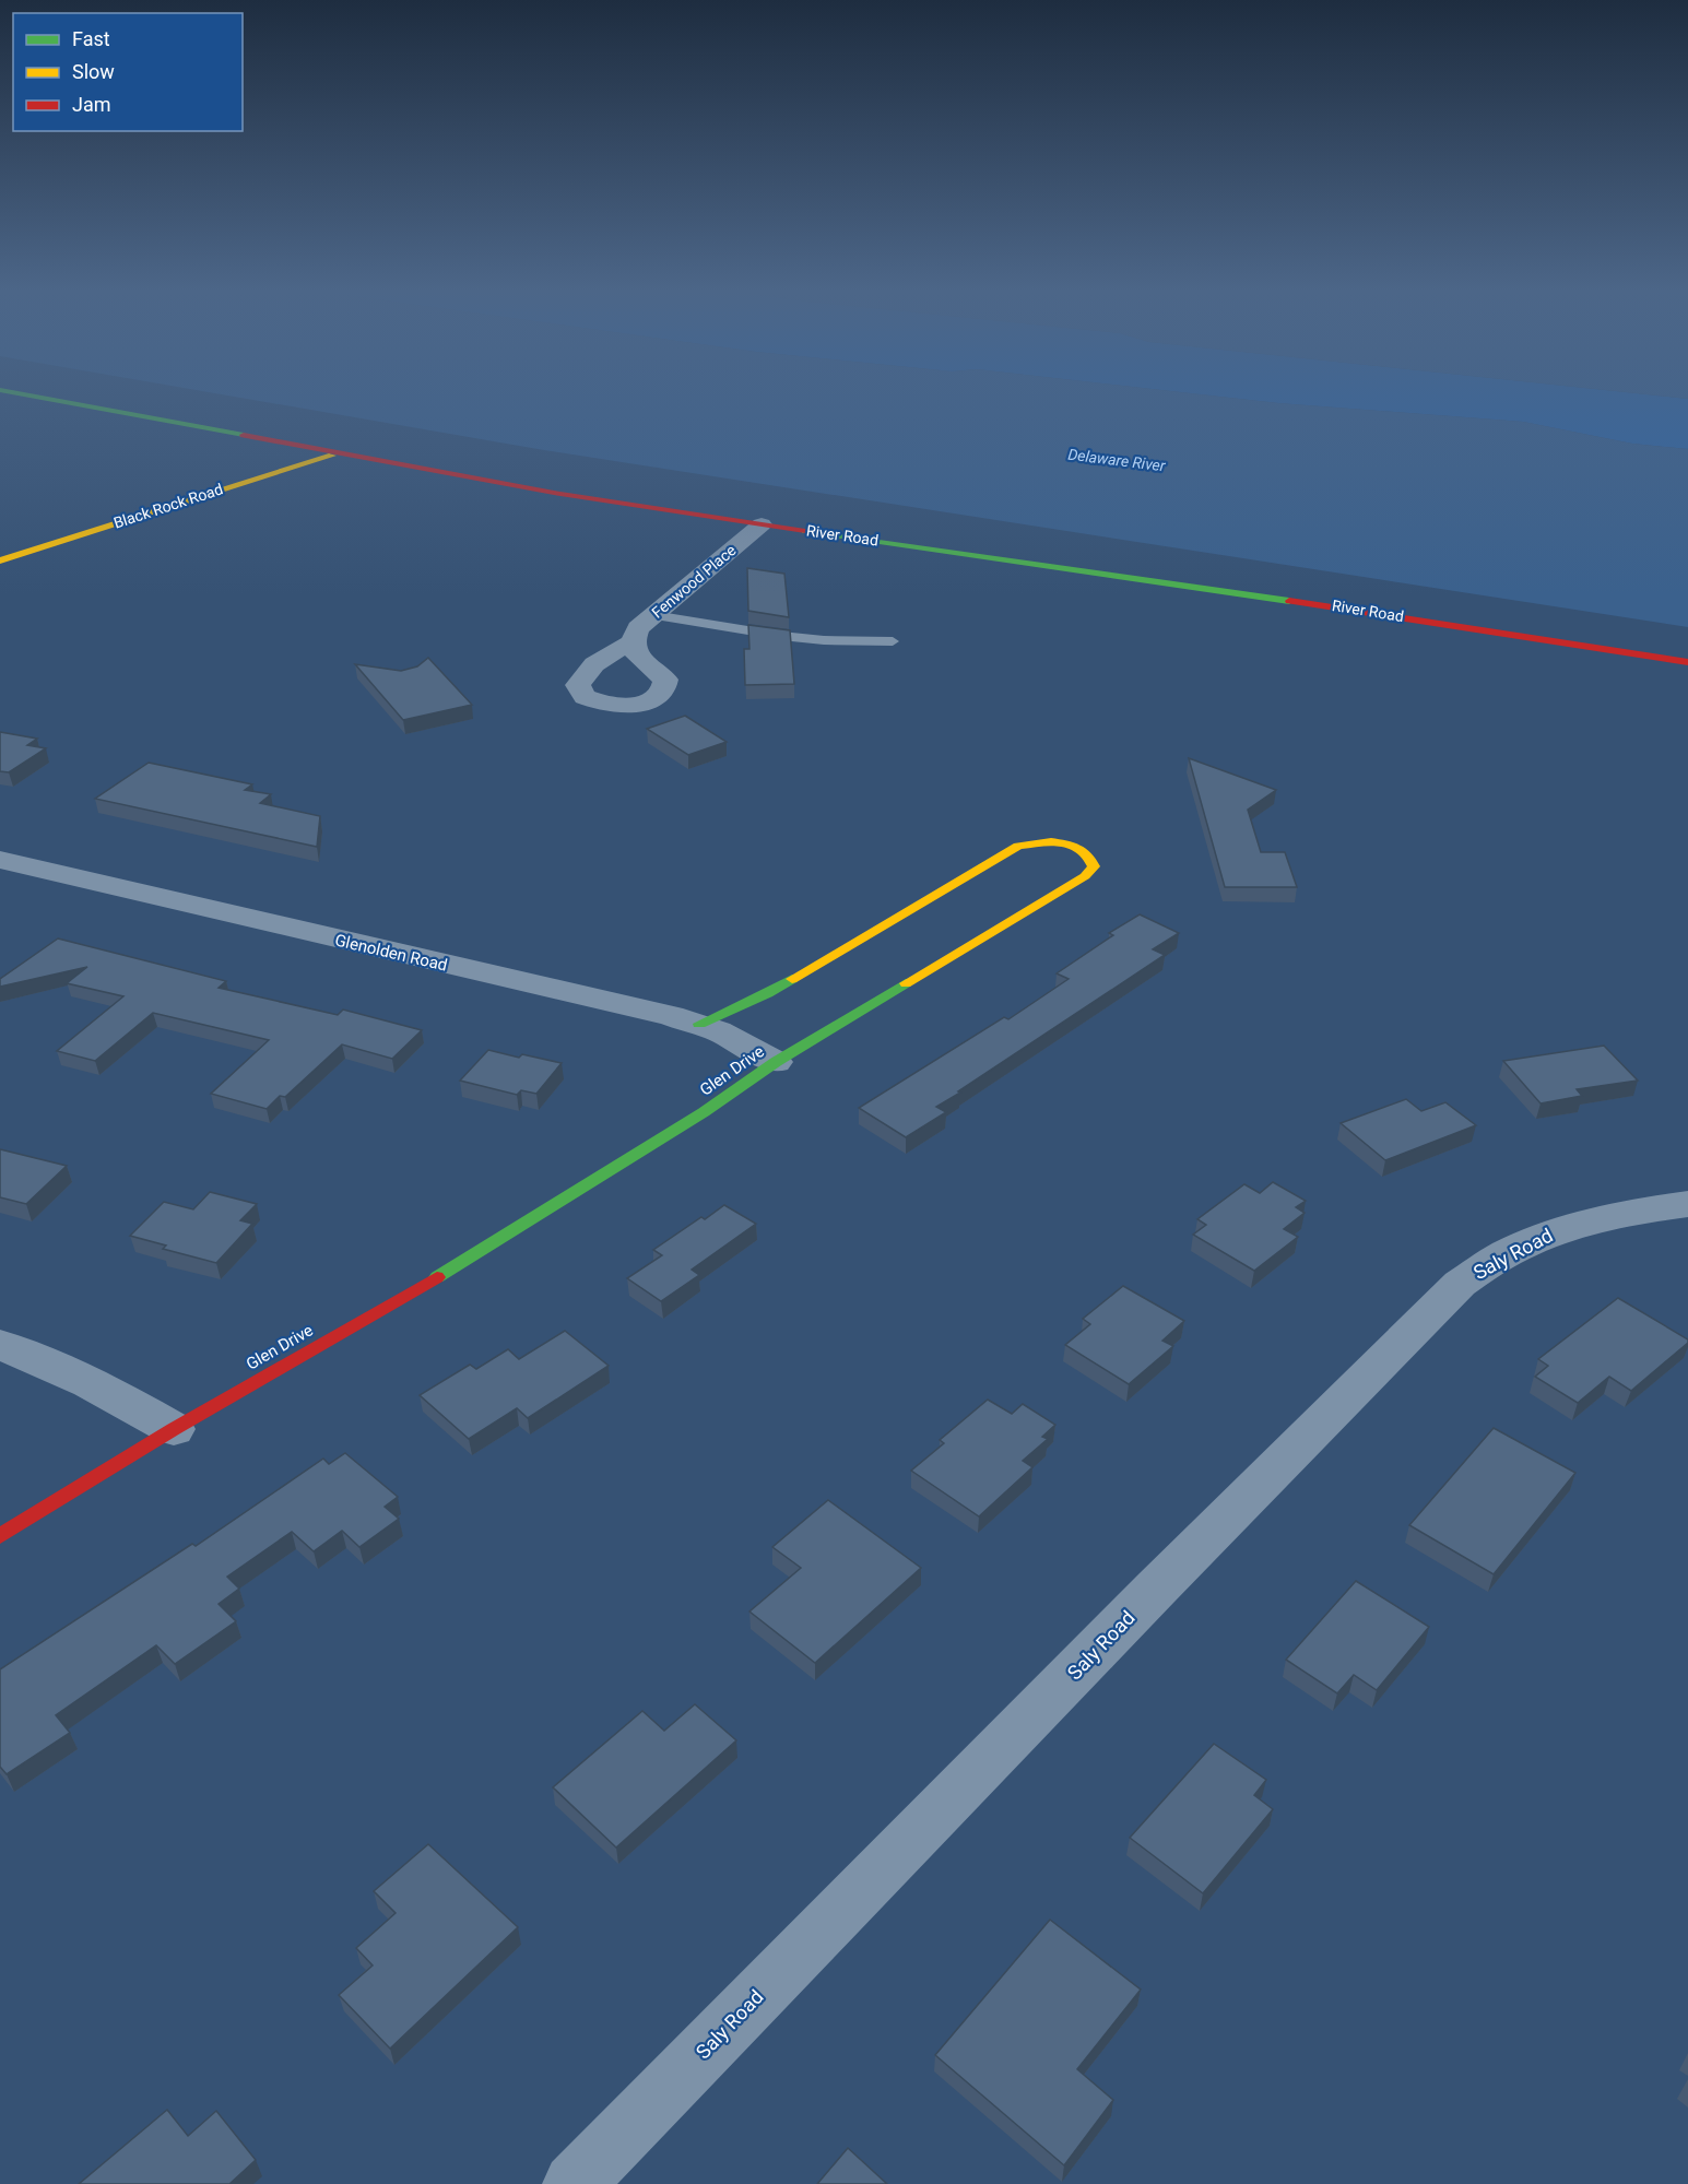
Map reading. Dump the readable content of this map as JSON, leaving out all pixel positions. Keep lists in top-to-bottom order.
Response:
{
  "streets": {
    "main road": ["Black Rock Road", "River Road", "Glen Drive"],
    "street": ["Fenwood Place", "Glenolden Road", "Saly Road"]
  },
  "crossings": [
    ["Black Rock Road", "River Road"],
    ["River Road", "Fenwood Place"],
    ["Glenolden Road", "Glen Drive"]
  ],
  "water": ["Delaware River"],
  "legend": ["Fast", "Slow", "Jam"]
}
